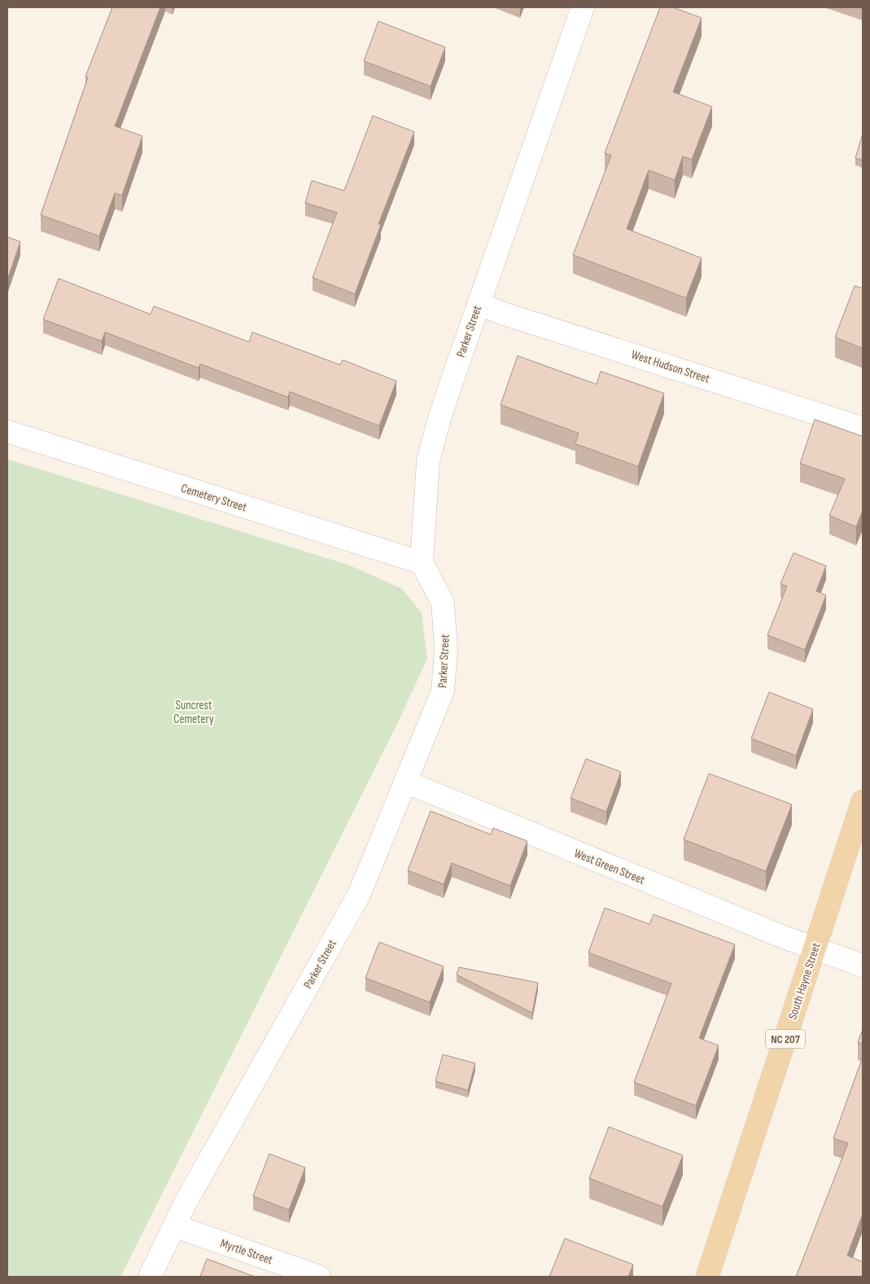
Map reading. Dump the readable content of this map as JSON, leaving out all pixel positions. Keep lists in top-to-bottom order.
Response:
{
  "streets": {
    "main road": ["South Hayne Street", "NC 207"],
    "street": [
      "Parker Street",
      "West Hudson Street",
      "Cemetery Street",
      "West Green Street",
      "Myrtle Street"
    ]
  },
  "crossings": [
    ["Parker Street", "West Hudson Street"],
    ["Parker Street", "Cemetery Street"],
    ["Parker Street", "West Green Street"],
    ["Parker Street", "Myrtle Street"],
    ["West Green Street", "South Hayne Street"]
  ],
  "parks": ["Suncrest Cemetery"]
}
